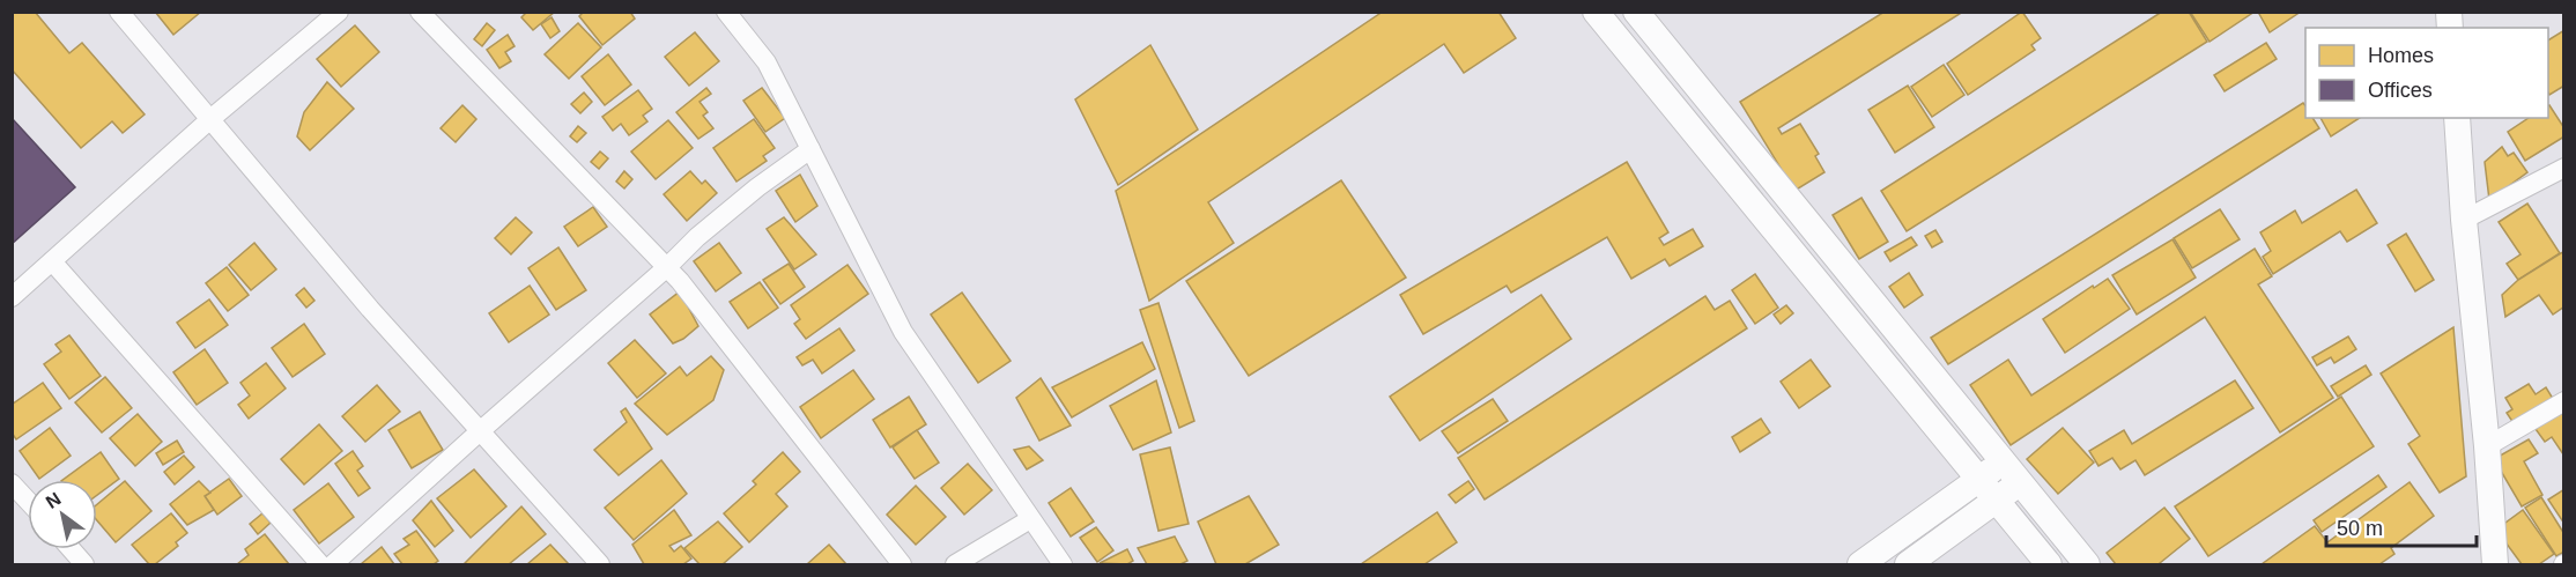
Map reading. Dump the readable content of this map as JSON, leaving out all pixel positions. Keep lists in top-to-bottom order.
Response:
{
  "legend": ["Homes", "Offices"],
  "scale_bar": "50 m",
  "north": "top left"
}
